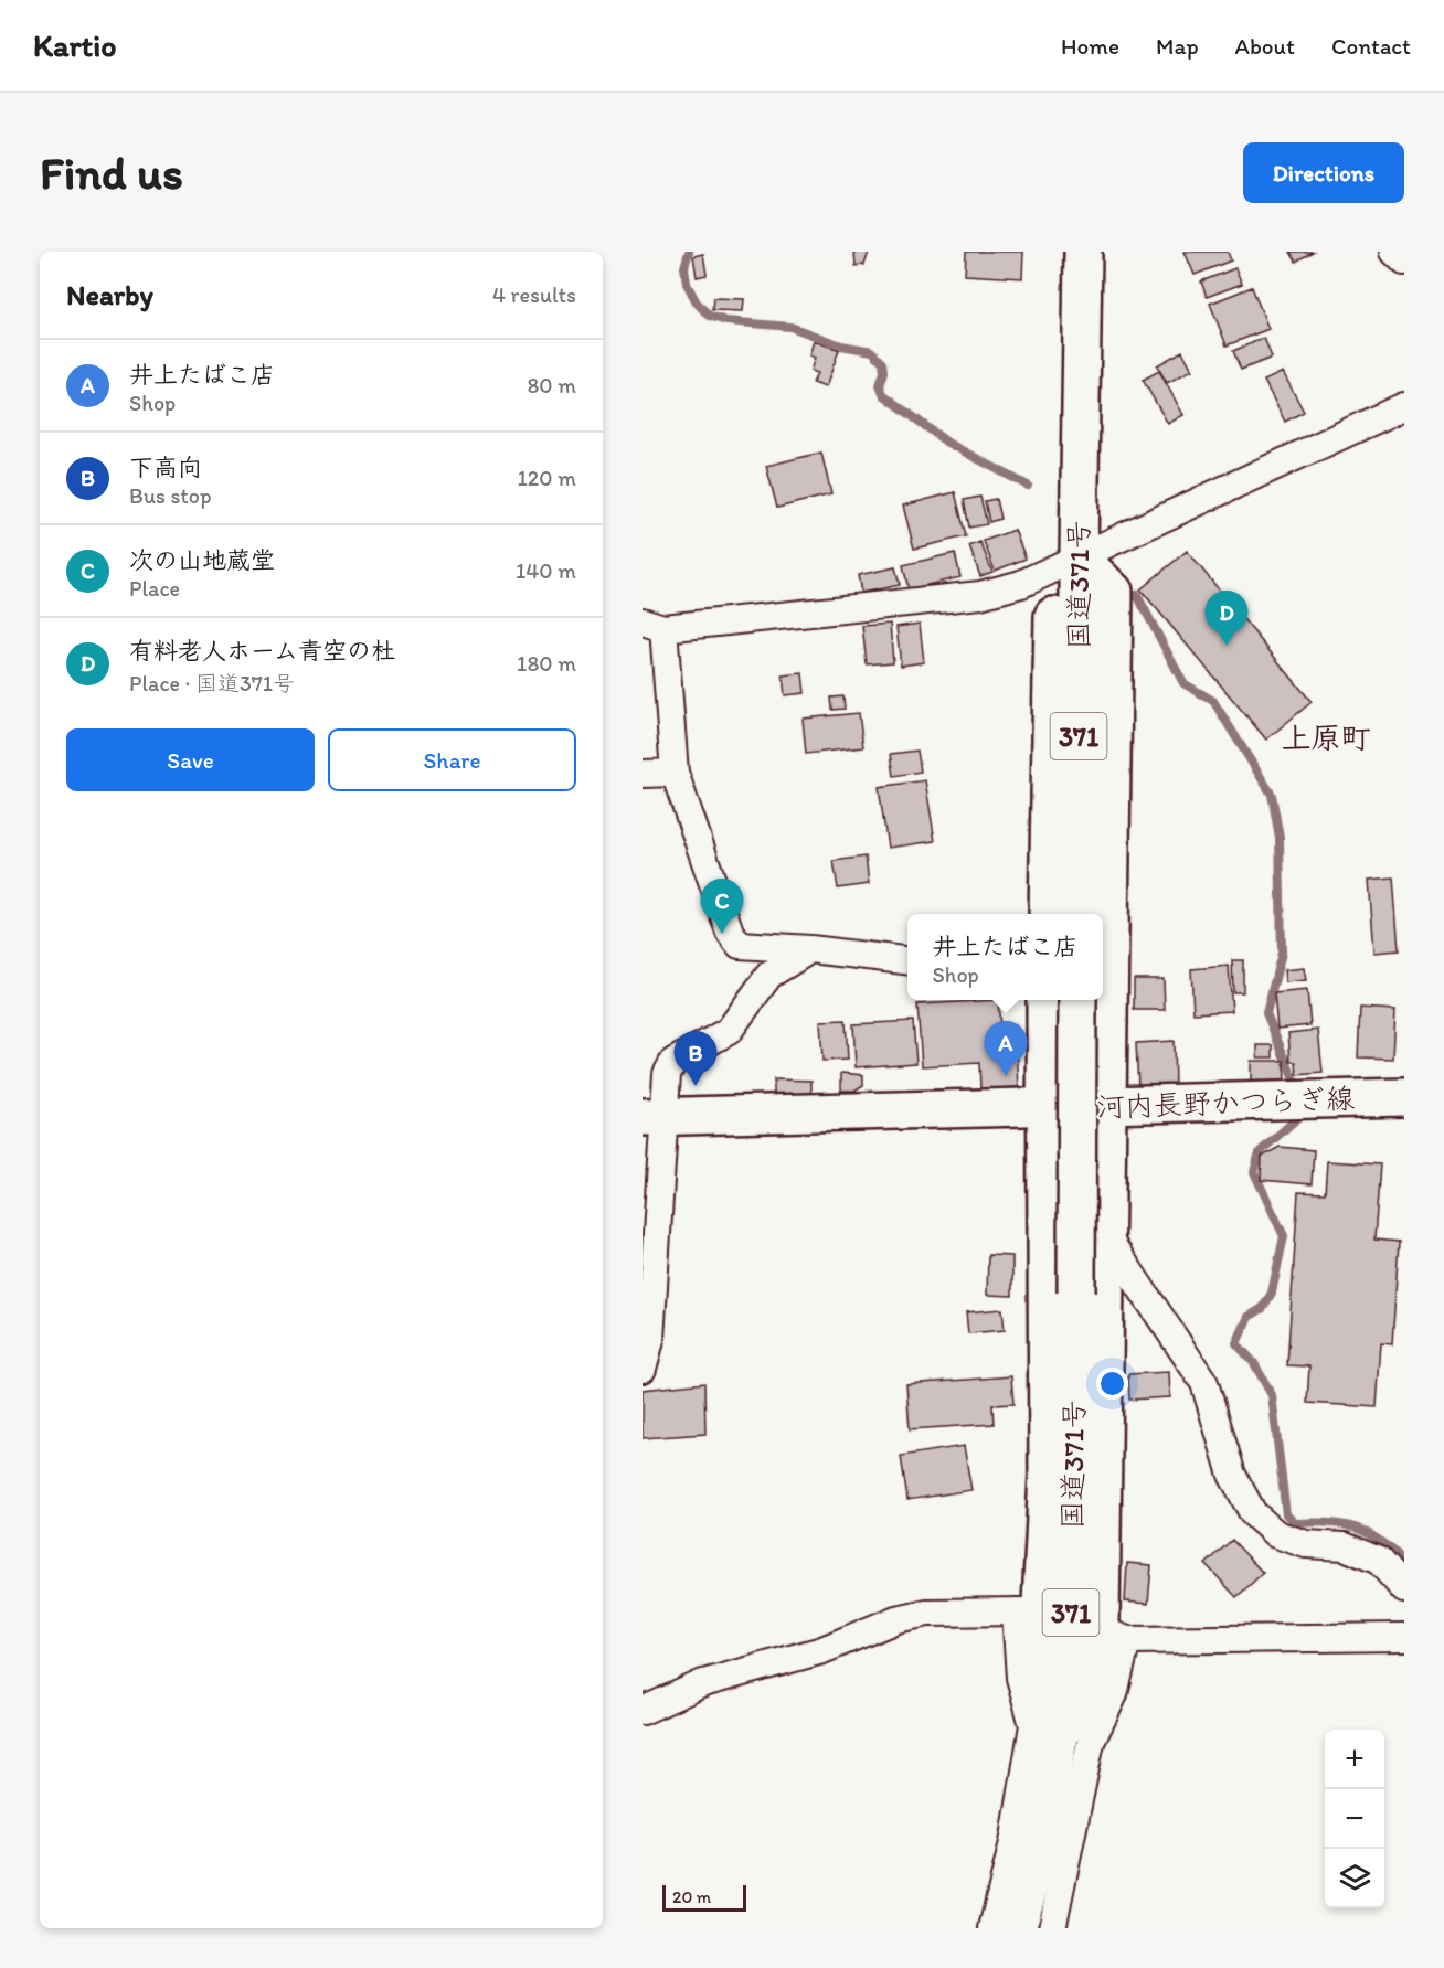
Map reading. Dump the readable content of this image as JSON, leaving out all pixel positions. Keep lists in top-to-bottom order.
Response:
{
  "streets": {
    "main road": ["国道371号", "371", "河内長野かつらぎ線"]
  },
  "districts": ["上原町"],
  "scale_bar": "20 m",
  "page": {
    "header": "Kartio",
    "nav": [
      "Home",
      "Map",
      "About",
      "Contact"
    ],
    "buttons": [
      "Directions",
      ["Save", "Share"]
    ],
    "title": "Find us",
    "heading": ["Nearby", "4 results"],
    "list": [
      {
        "mark": "A",
        "name": "井上たばこ店",
        "note": "Shop",
        "value": "80 m"
      },
      {
        "mark": "B",
        "name": "下高向",
        "note": "Bus stop",
        "value": "120 m"
      },
      {
        "mark": "C",
        "name": "次の山地蔵堂",
        "note": "Place",
        "value": "140 m"
      },
      {
        "mark": "D",
        "name": "有料老人ホーム青空の杜",
        "note": "Place · 国道371号",
        "value": "180 m"
      }
    ],
    "pins": [
      "D",
      "C",
      "A",
      "B"
    ],
    "popup": ["井上たばこ店", "Shop"],
    "map_buttons": ["+", "−"],
    "scale": "20 m"
  }
}
